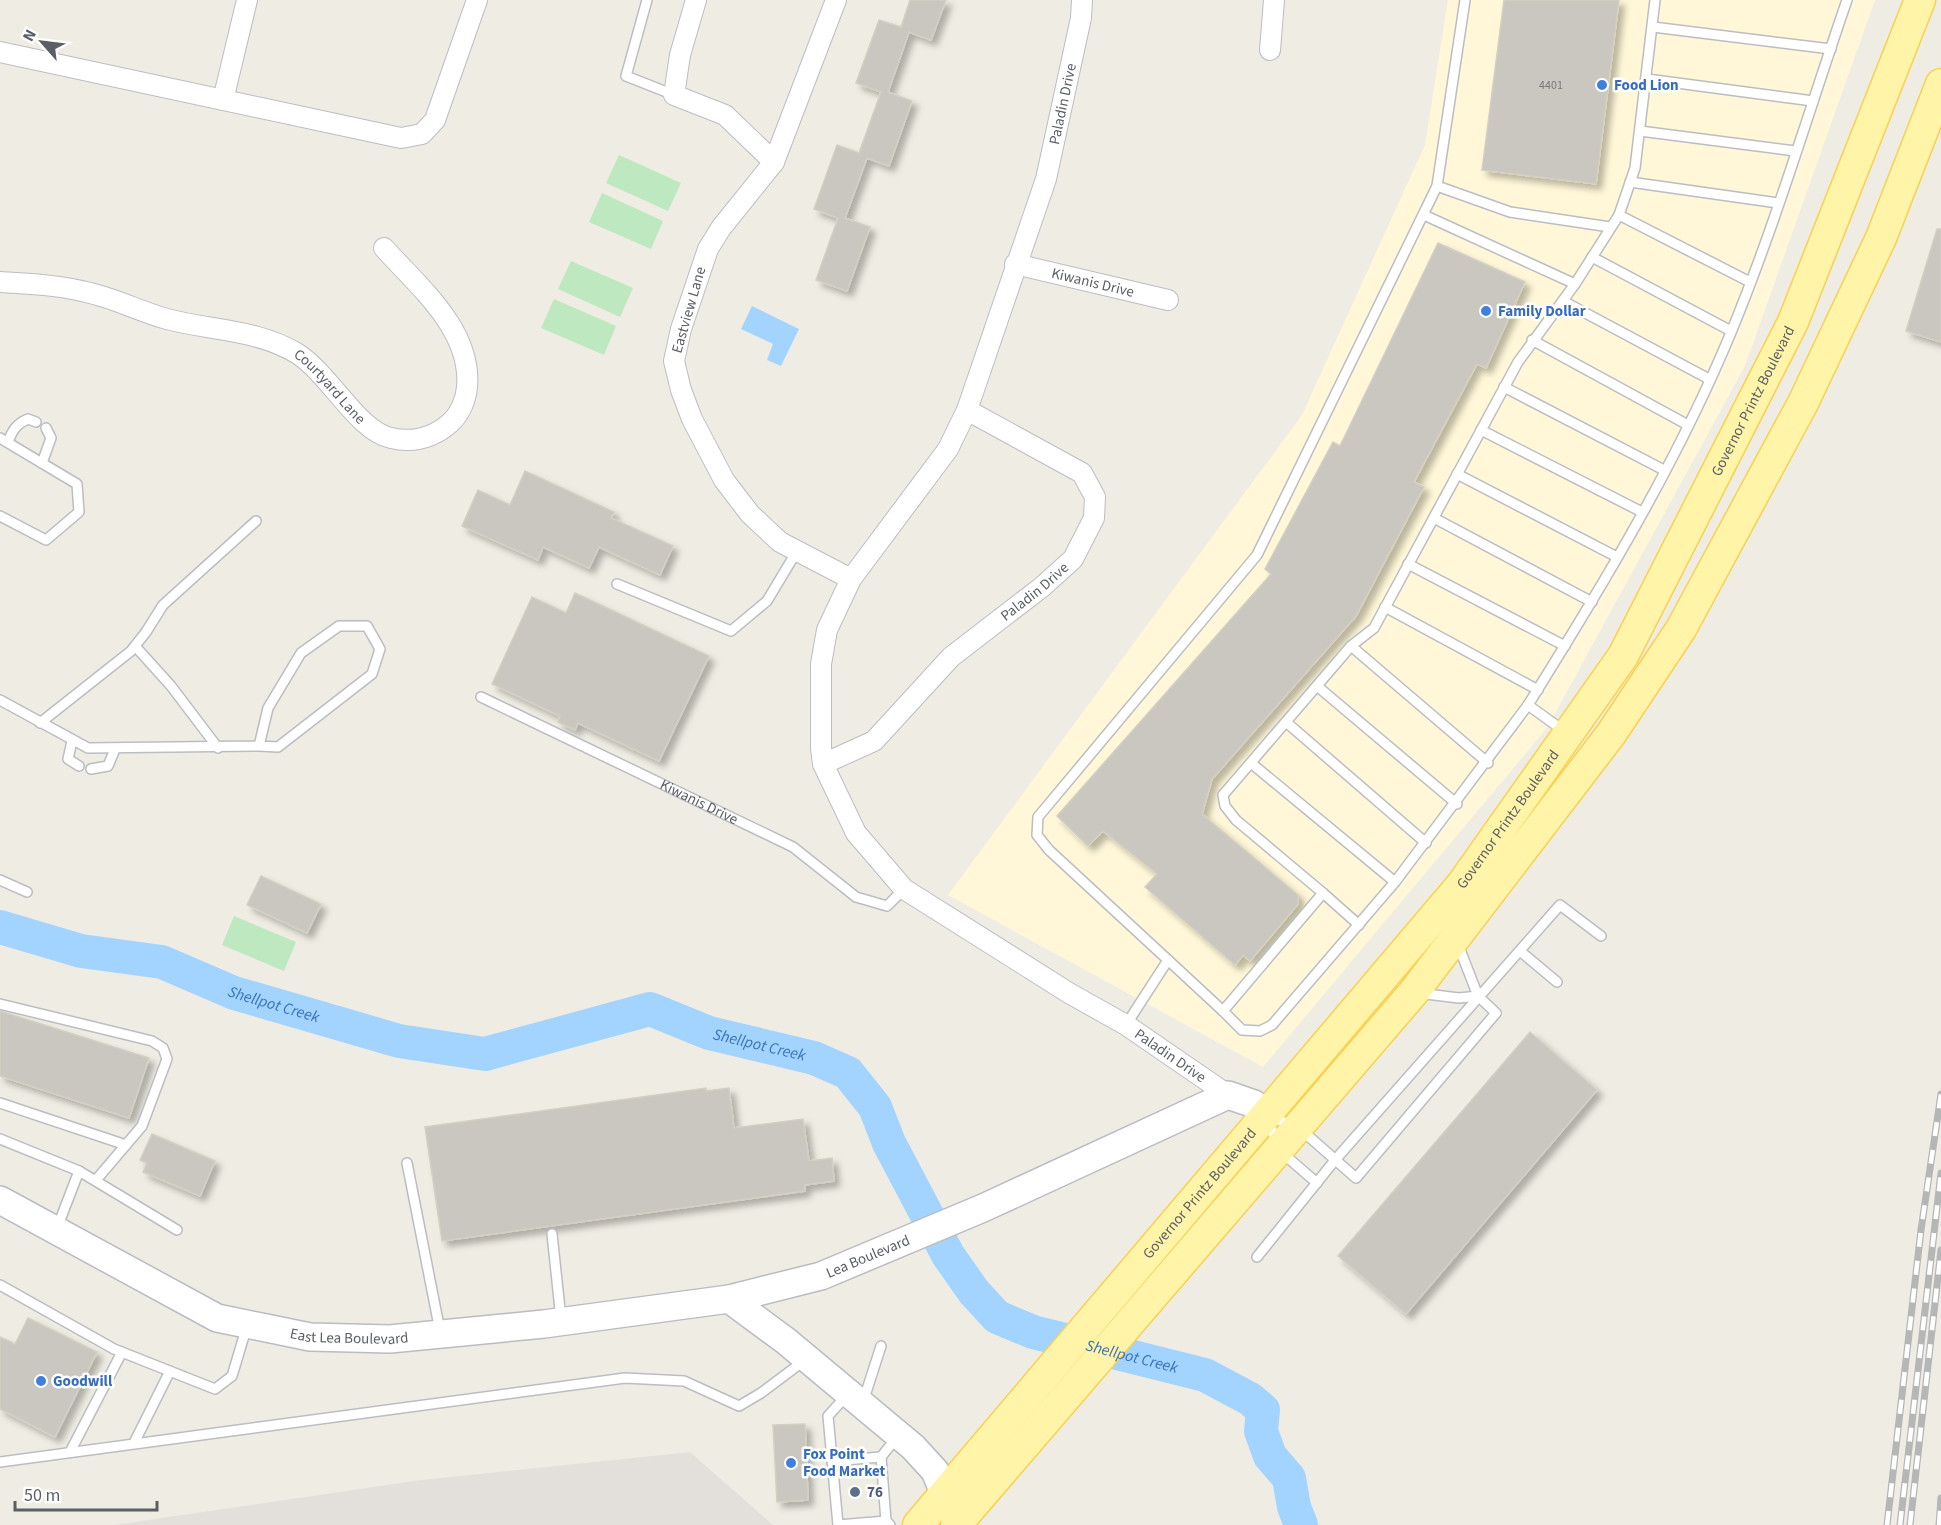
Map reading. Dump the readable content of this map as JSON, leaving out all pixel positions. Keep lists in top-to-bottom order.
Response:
{
  "streets": {
    "main road": ["Governor Printz Boulevard"],
    "street": [
      "Paladin Drive",
      "Kiwanis Drive",
      "Eastview Lane",
      "Courtyard Lane",
      "Lea Boulevard",
      "East Lea Boulevard"
    ]
  },
  "crossings": [
    ["Paladin Drive", "Kiwanis Drive"],
    ["Paladin Drive", "Eastview Lane"],
    ["Paladin Drive", "Lea Boulevard"],
    ["Lea Boulevard", "East Lea Boulevard"]
  ],
  "water": ["Shellpot Creek"],
  "places": [
    "Food Lion",
    "Family Dollar",
    "Goodwill",
    "Fox Point Food Market",
    "76"
  ],
  "house_numbers": ["4401"],
  "scale_bar": "50 m",
  "north": "top left"
}
